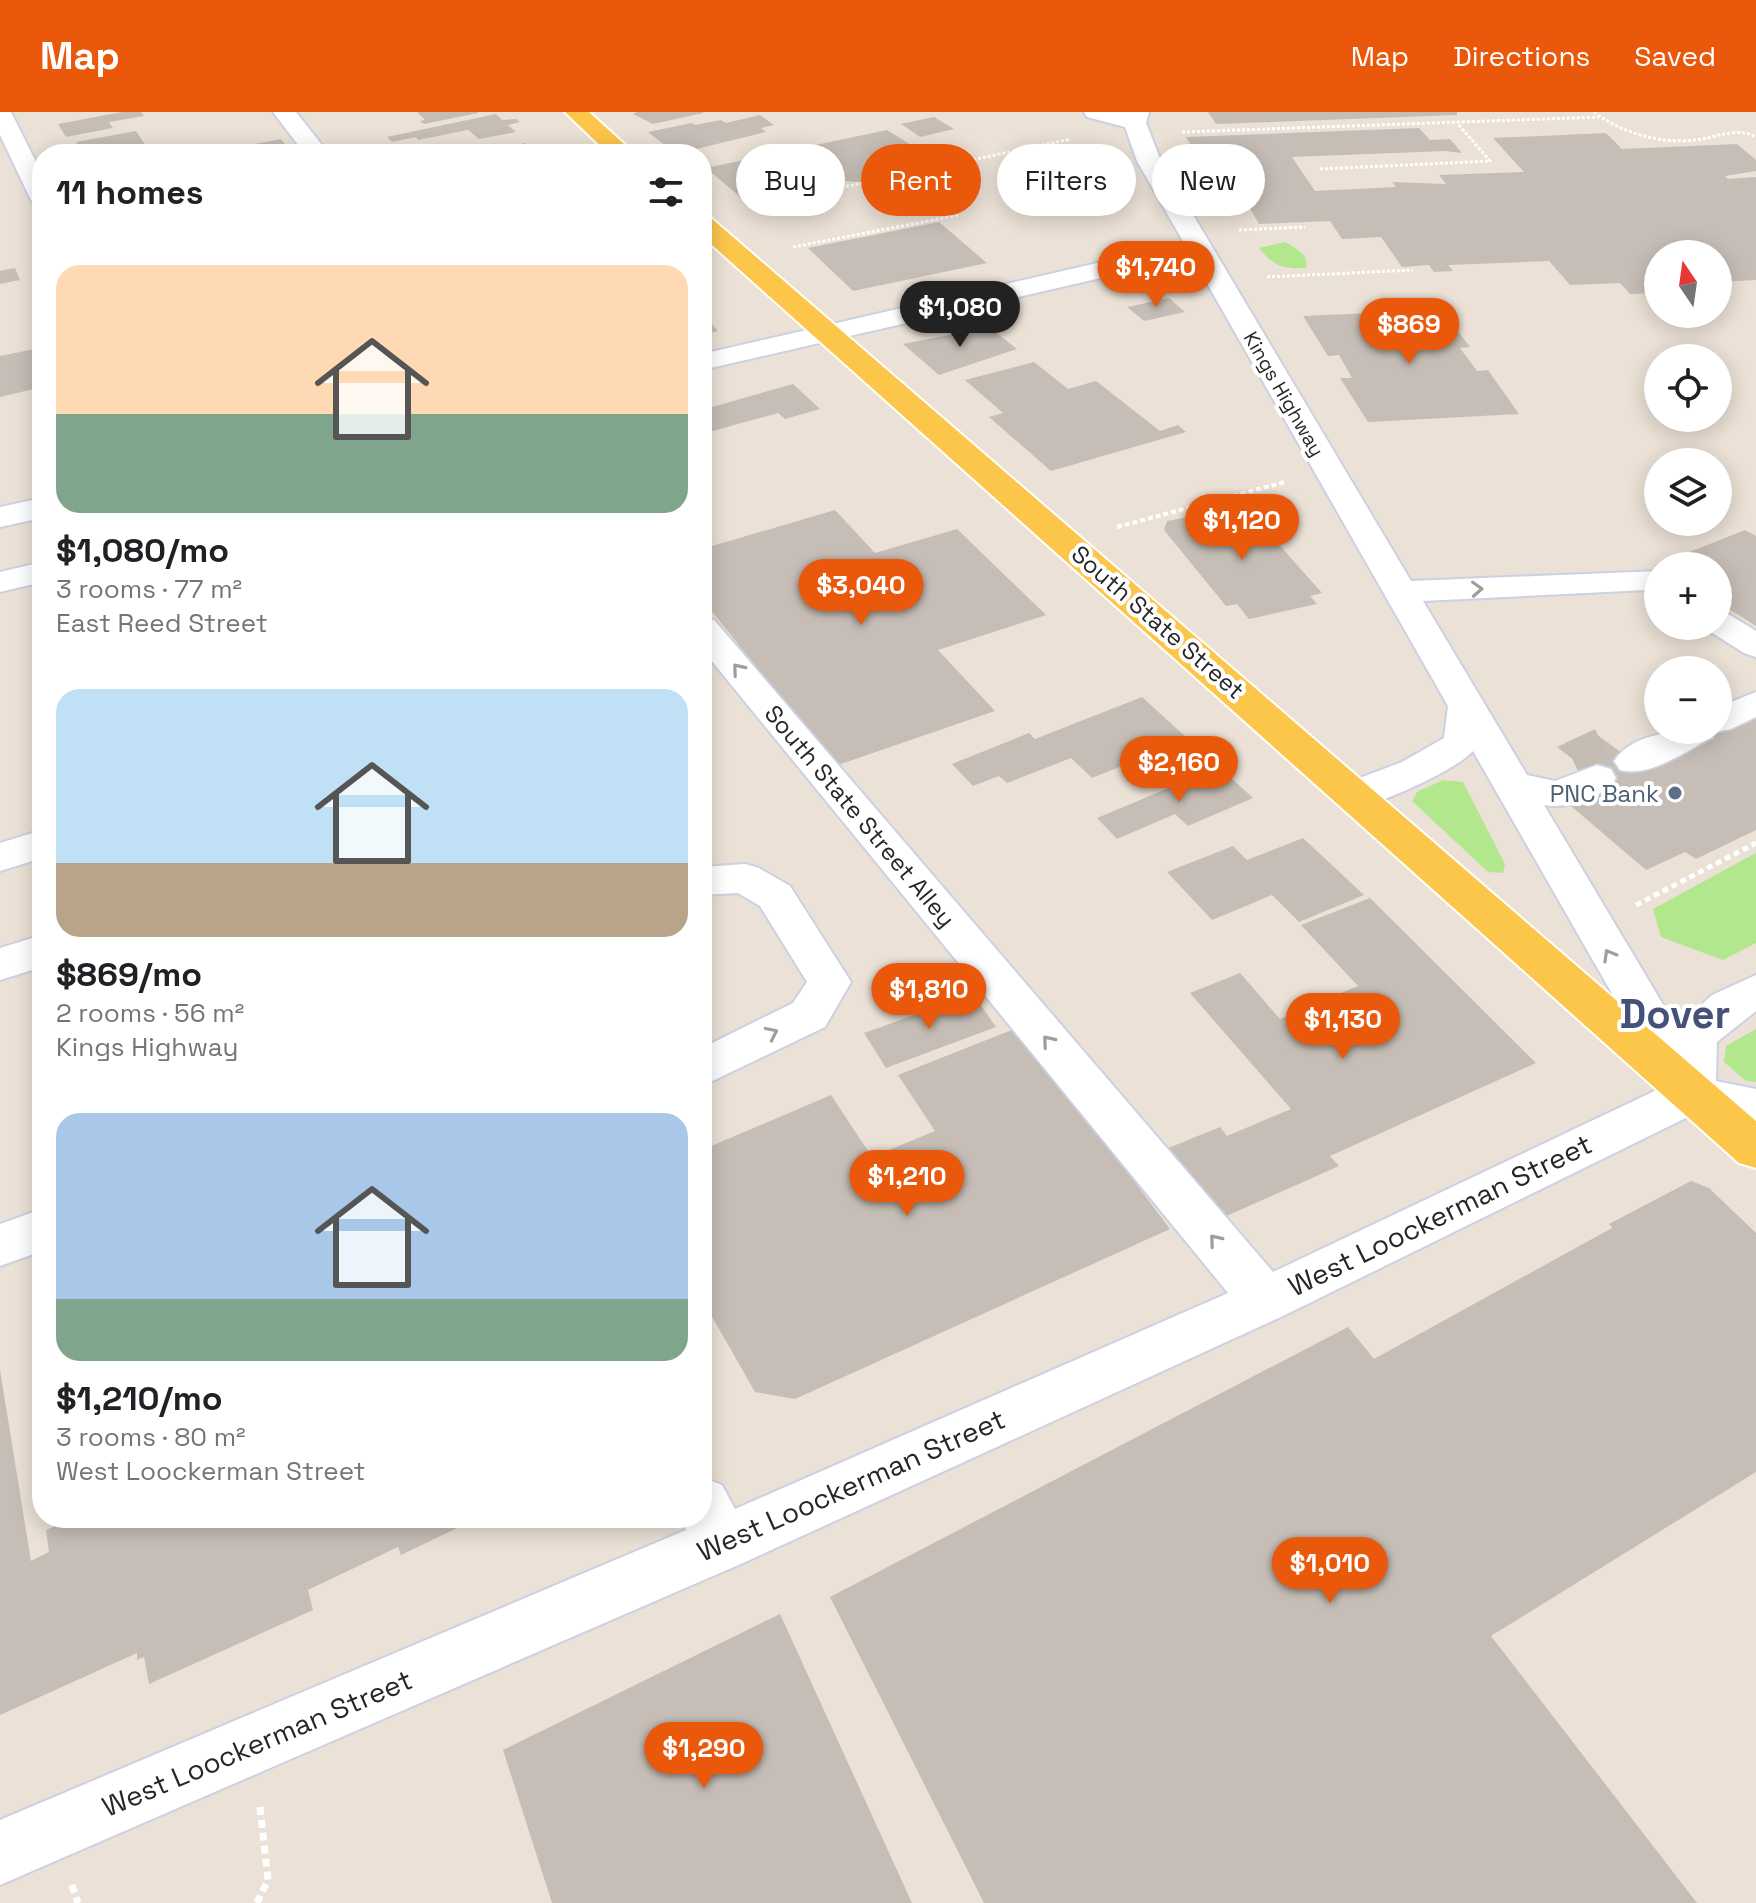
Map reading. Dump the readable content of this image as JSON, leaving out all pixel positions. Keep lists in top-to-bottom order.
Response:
{
  "streets": {
    "main road": ["South State Street"],
    "street": ["Kings Highway", "South State Street Alley", "West Loockerman Street"]
  },
  "crossings": [
    ["Kings Highway", "South State Street"],
    ["Kings Highway", "West Loockerman Street"],
    ["South State Street", "West Loockerman Street"],
    ["South State Street Alley", "West Loockerman Street"]
  ],
  "one_way": ["South State Street Alley"],
  "districts": ["Dover"],
  "places": ["PNC Bank"],
  "north": "top",
  "page": {
    "header": "Map",
    "nav": ["Map", "Directions", "Saved"],
    "chip": [
      "Buy",
      "Rent",
      "Filters",
      "New"
    ],
    "heading": "11 homes",
    "map_buttons": ["+", "−"],
    "list": [
      {
        "name": "$1,080/mo",
        "note": "3 rooms · 77 m² · East Reed Street"
      },
      {
        "name": "$869/mo",
        "note": "2 rooms · 56 m² · Kings Highway"
      },
      {
        "name": "$1,210/mo",
        "note": "3 rooms · 80 m² · West Loockerman Street"
      }
    ],
    "price": [
      "$1,740",
      "$1,080",
      "$869",
      "$1,120",
      "$3,040",
      "$2,160",
      "$1,810",
      "$1,130",
      "$1,210",
      "$1,010",
      "$1,290"
    ]
  }
}
